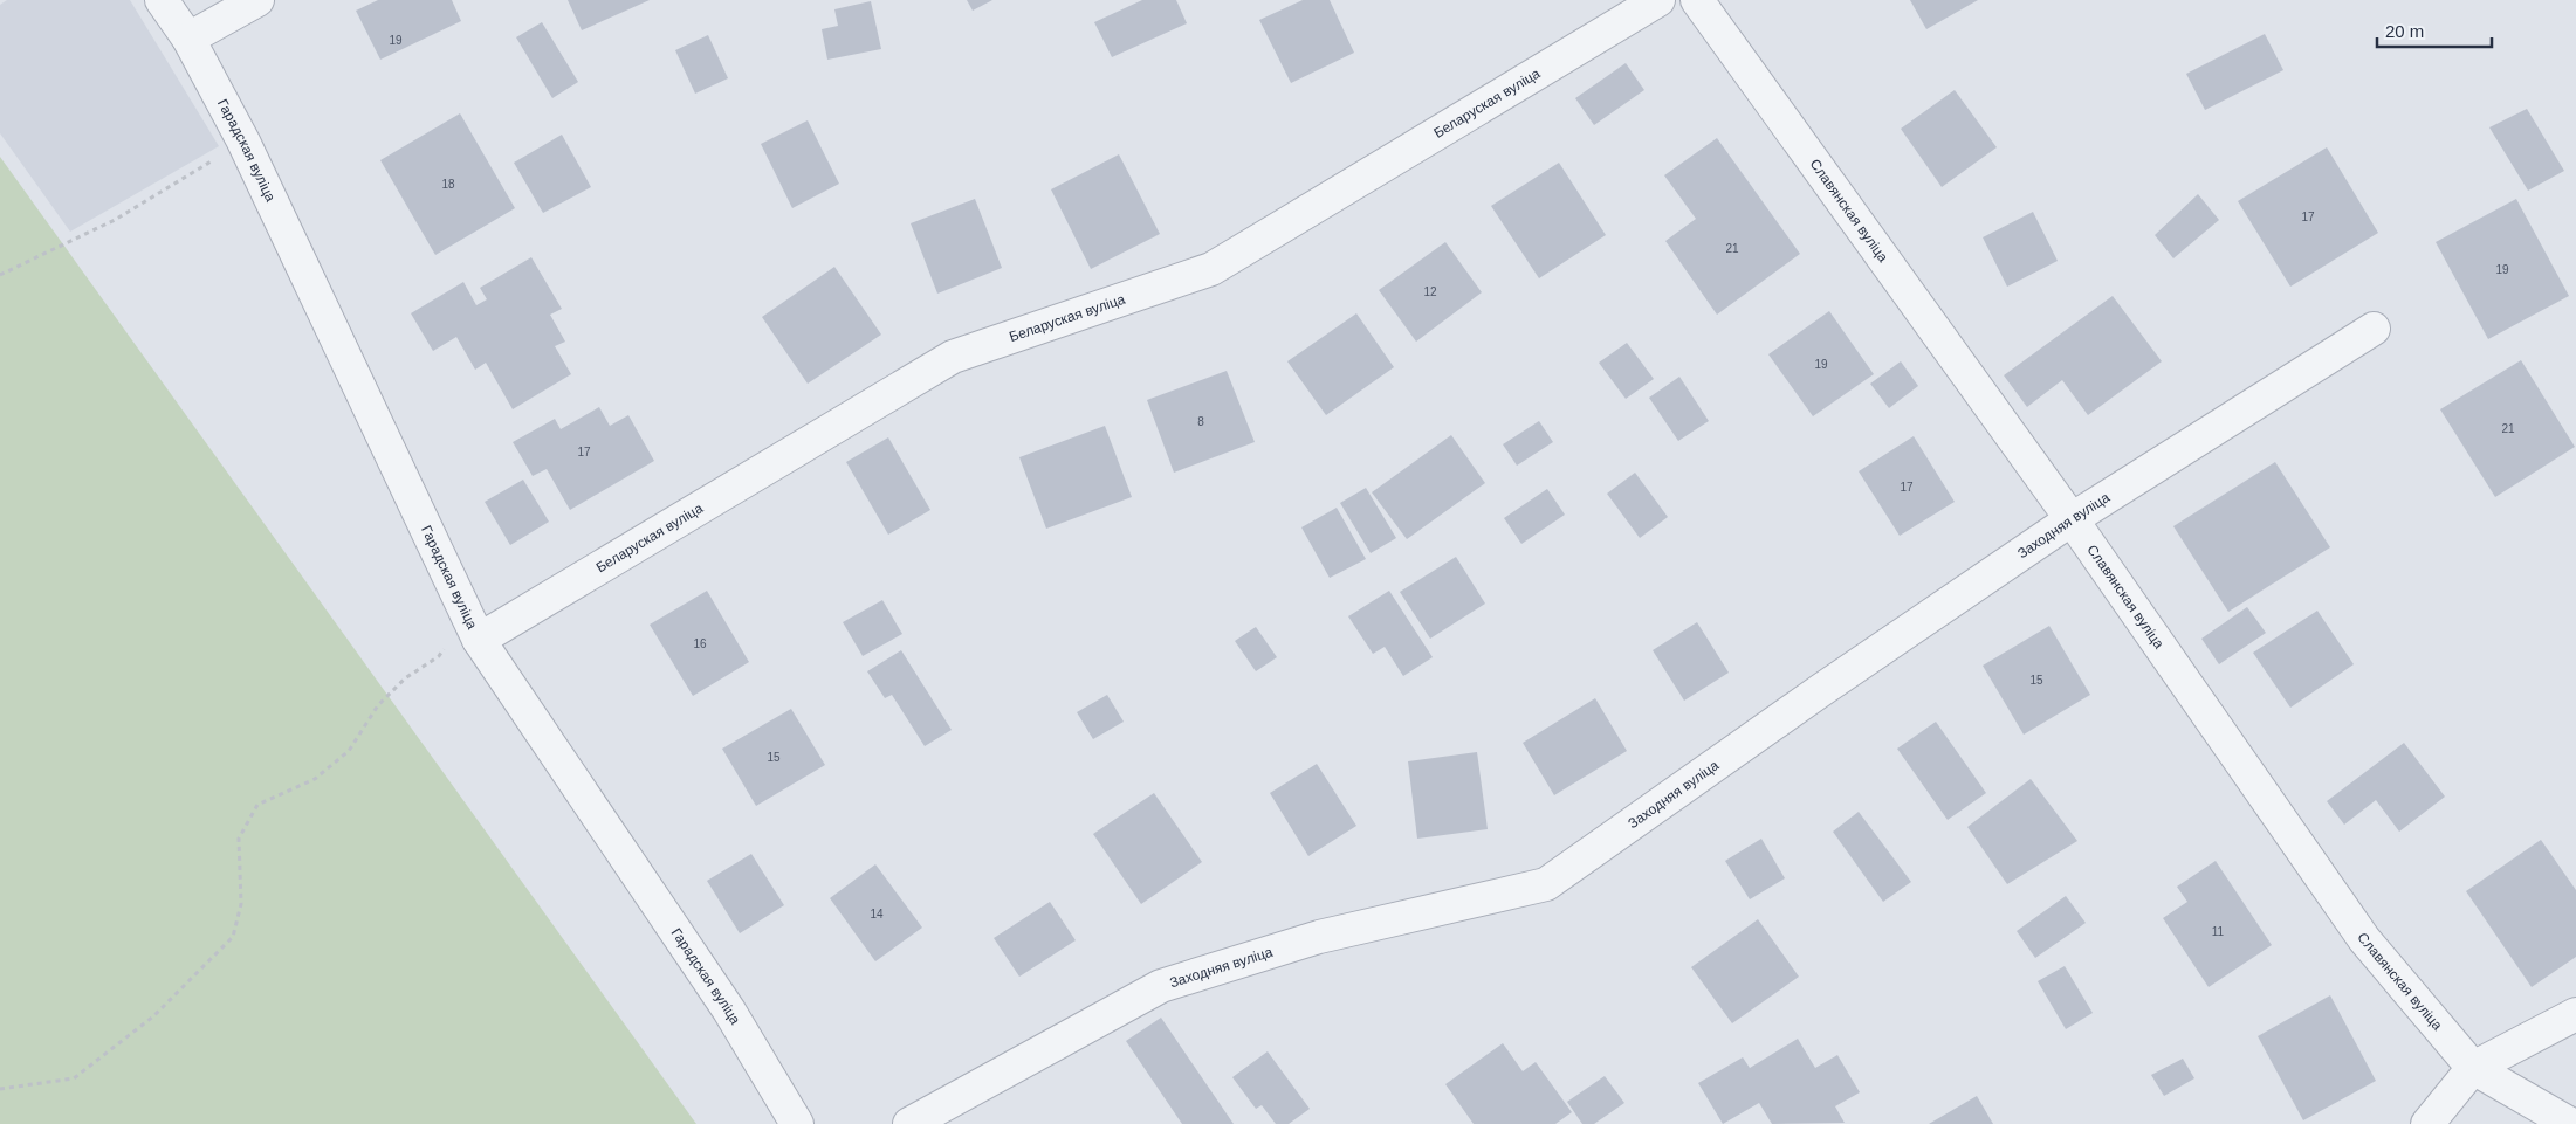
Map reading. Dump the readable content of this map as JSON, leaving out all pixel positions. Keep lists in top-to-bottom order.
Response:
{
  "streets": {
    "street": [
      "Беларуская вуліца",
      "Гарадская вуліца",
      "Славянская вуліца",
      "Заходняя вуліца"
    ]
  },
  "crossings": [
    ["Беларуская вуліца", "Гарадская вуліца"],
    ["Славянская вуліца", "Заходняя вуліца"]
  ],
  "house_numbers": [
    "19",
    "18",
    "17",
    "21",
    "19",
    "12",
    "19",
    "8",
    "21",
    "17",
    "17",
    "16",
    "15",
    "15",
    "14",
    "11"
  ],
  "scale_bar": "20 m"
}
